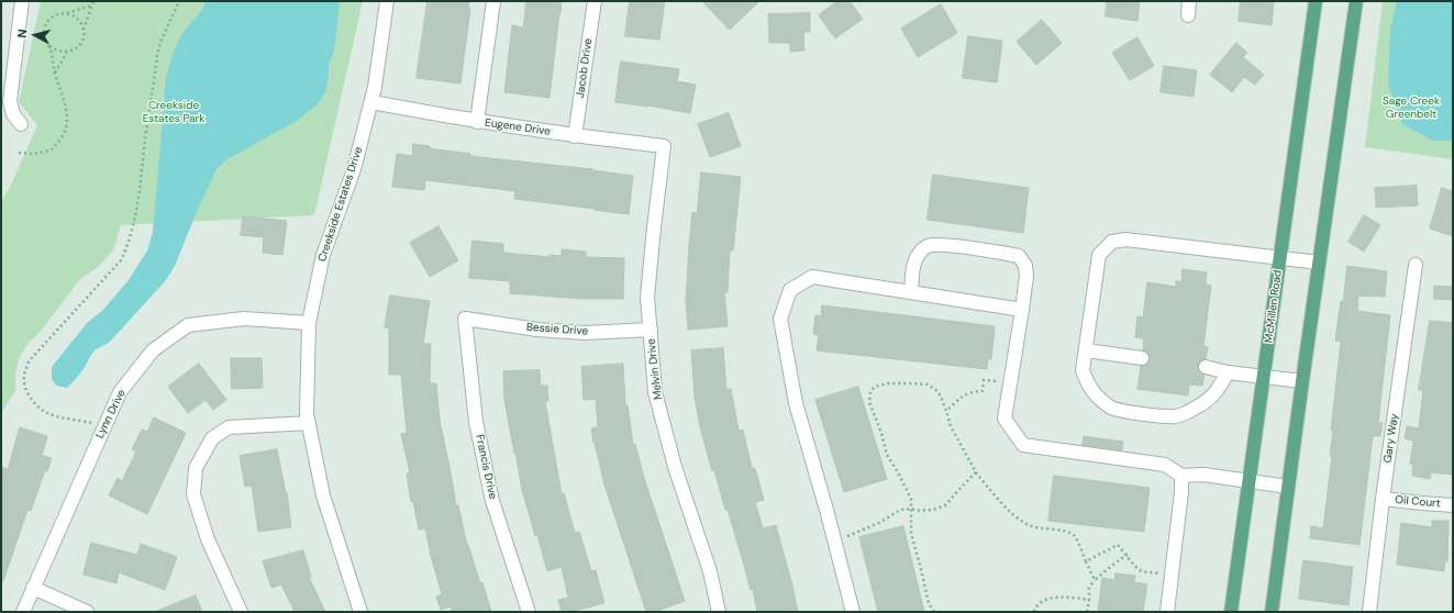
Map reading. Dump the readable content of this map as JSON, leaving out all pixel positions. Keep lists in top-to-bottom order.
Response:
{
  "streets": {
    "main road": ["McMillen Road"],
    "street": [
      "Jacob Drive",
      "Eugene Drive",
      "Creekside Estates Drive",
      "Bessie Drive",
      "Melvin Drive",
      "Lynn Drive",
      "Gary Way",
      "Francis Drive",
      "Oil Court"
    ]
  },
  "crossings": [
    ["Jacob Drive", "Eugene Drive"],
    ["Eugene Drive", "Creekside Estates Drive"],
    ["Eugene Drive", "Melvin Drive"],
    ["Creekside Estates Drive", "Lynn Drive"],
    ["Bessie Drive", "Melvin Drive"],
    ["Bessie Drive", "Francis Drive"],
    ["Gary Way", "Oil Court"]
  ],
  "parks": ["Sage Creek Greenbelt", "Creekside Estates Park"],
  "north": "left"
}
